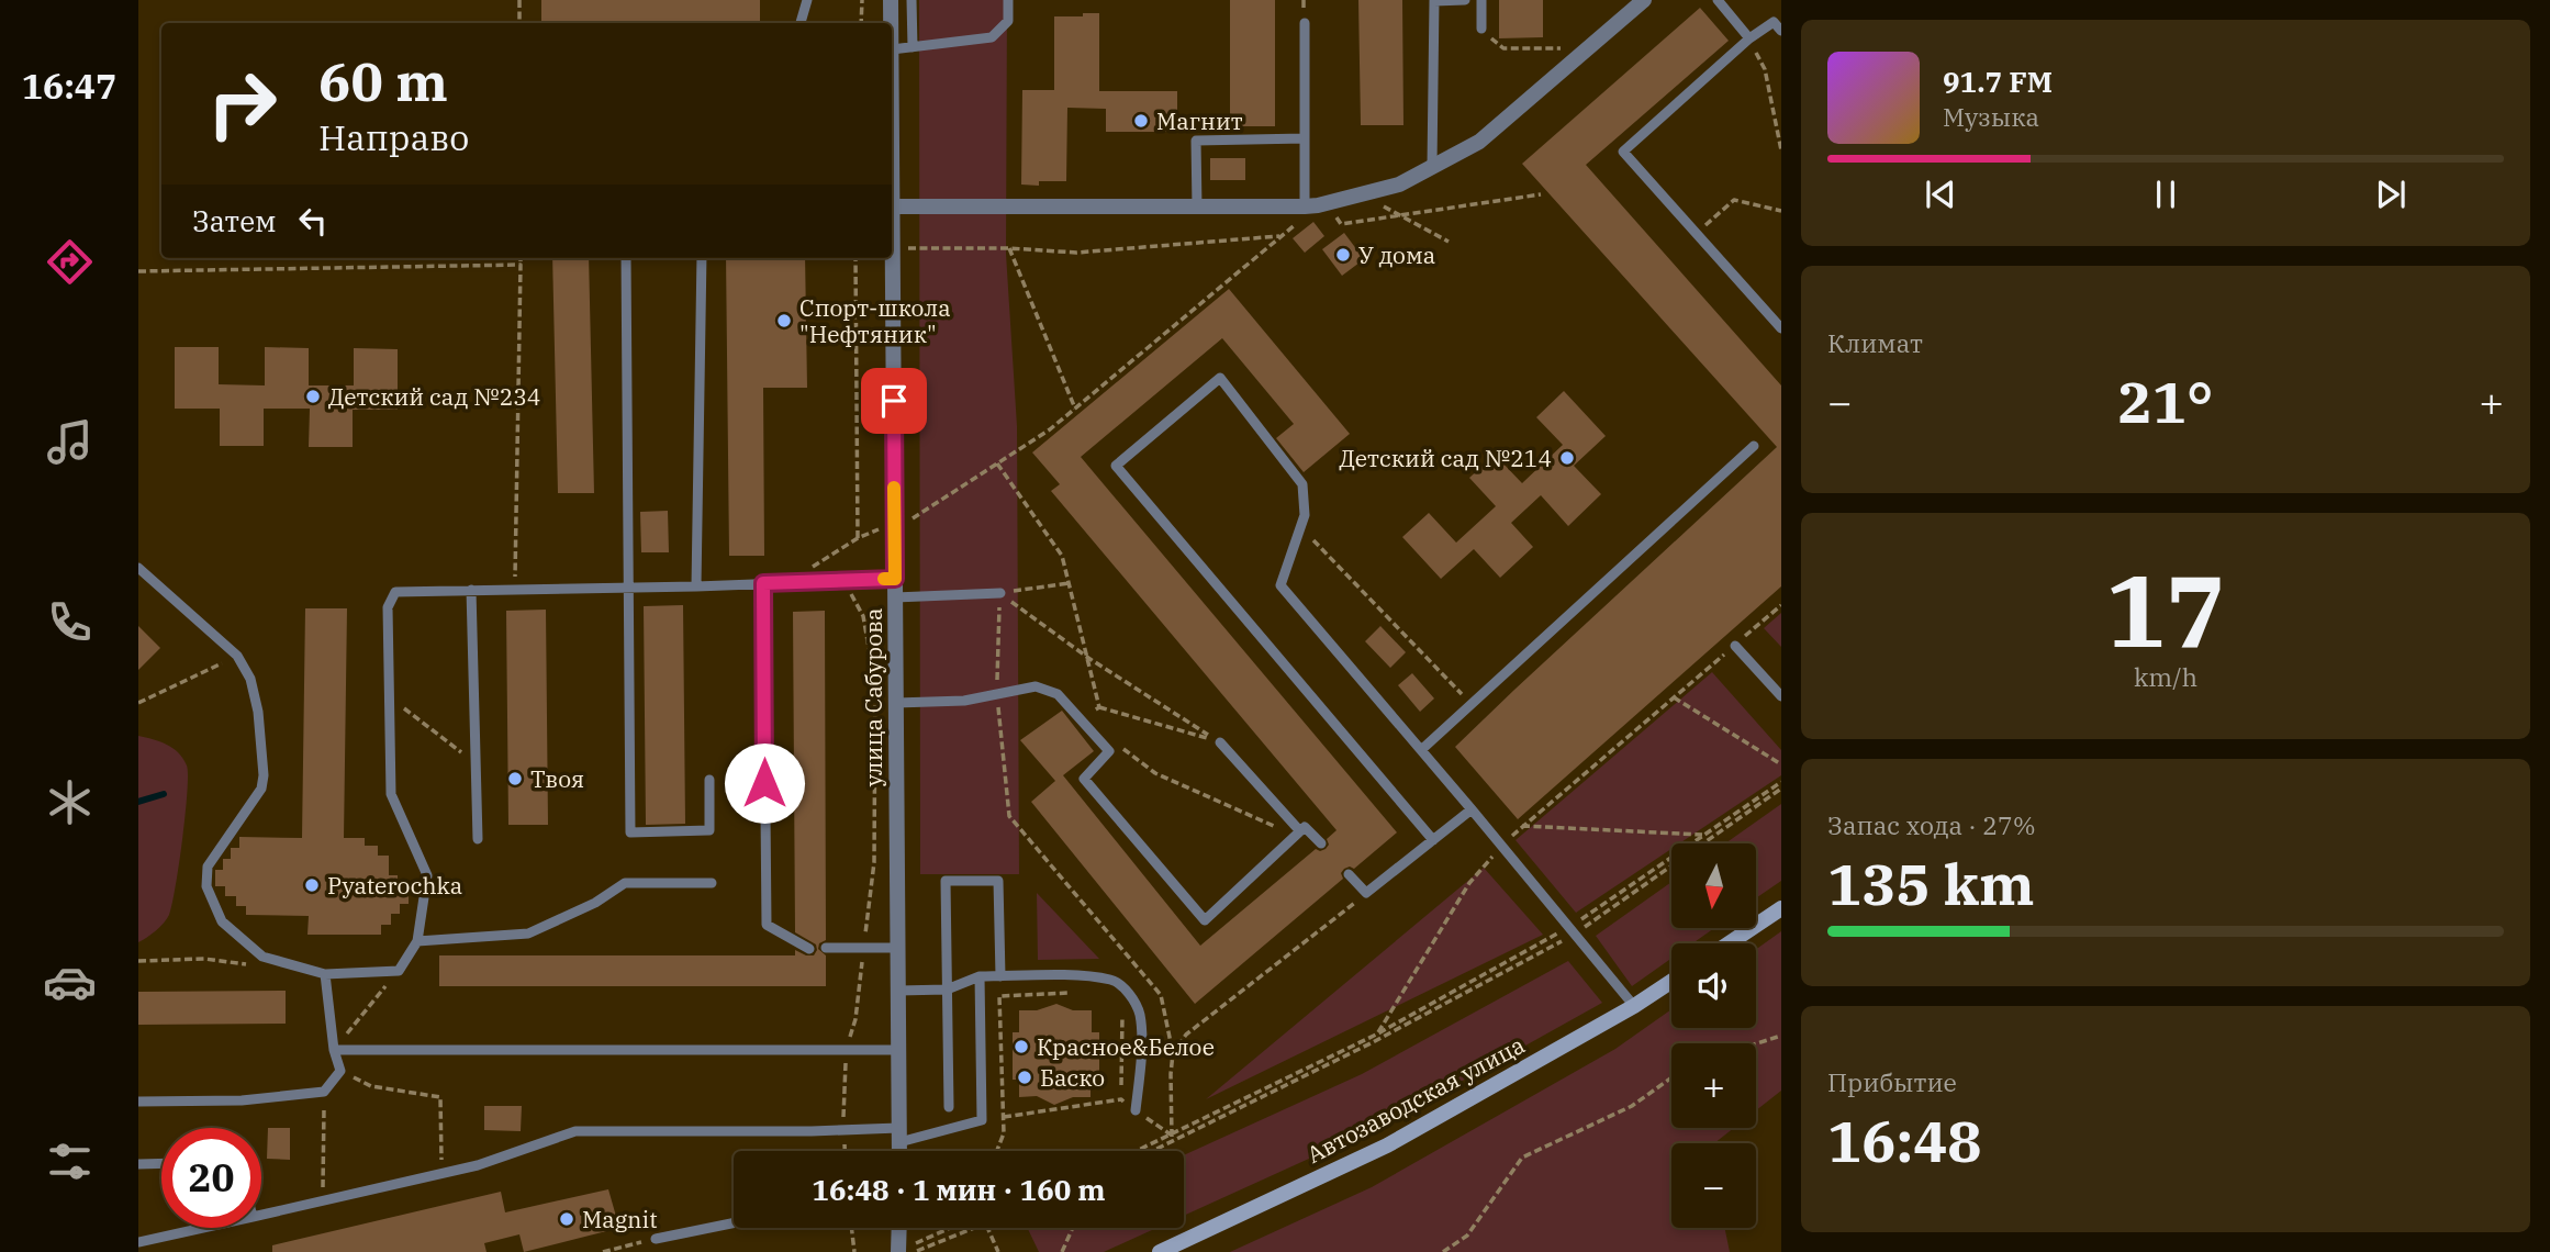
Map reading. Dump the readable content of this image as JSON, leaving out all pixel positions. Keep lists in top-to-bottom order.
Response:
{
  "streets": {
    "main road": ["Автозаводская улица"],
    "street": ["улица Сабурова"]
  },
  "places": [
    "Магнит",
    "У дома",
    "Спорт-школа \"Нефтяник\"",
    "Детский сад №234",
    "Детский сад №214",
    "Твоя",
    "Pyaterochka",
    "Красное&Белое",
    "Баско",
    "Magnit"
  ],
  "north": "bottom",
  "page": {
    "tabs": "16:47",
    "turn": ["60 m", "Направо"],
    "song": ["91.7 FM", "Музыка"],
    "then": "Затем",
    "tile": [
      "Климат",
      ["17", "km/h"],
      ["Запас хода · 27%", "135 km"],
      ["Прибытие", "16:48"]
    ],
    "heat": ["−", "21°", "+"],
    "map_buttons": ["+", "−"],
    "limit": "20",
    "trip": "16:48 · 1 мин · 160 m"
  }
}
